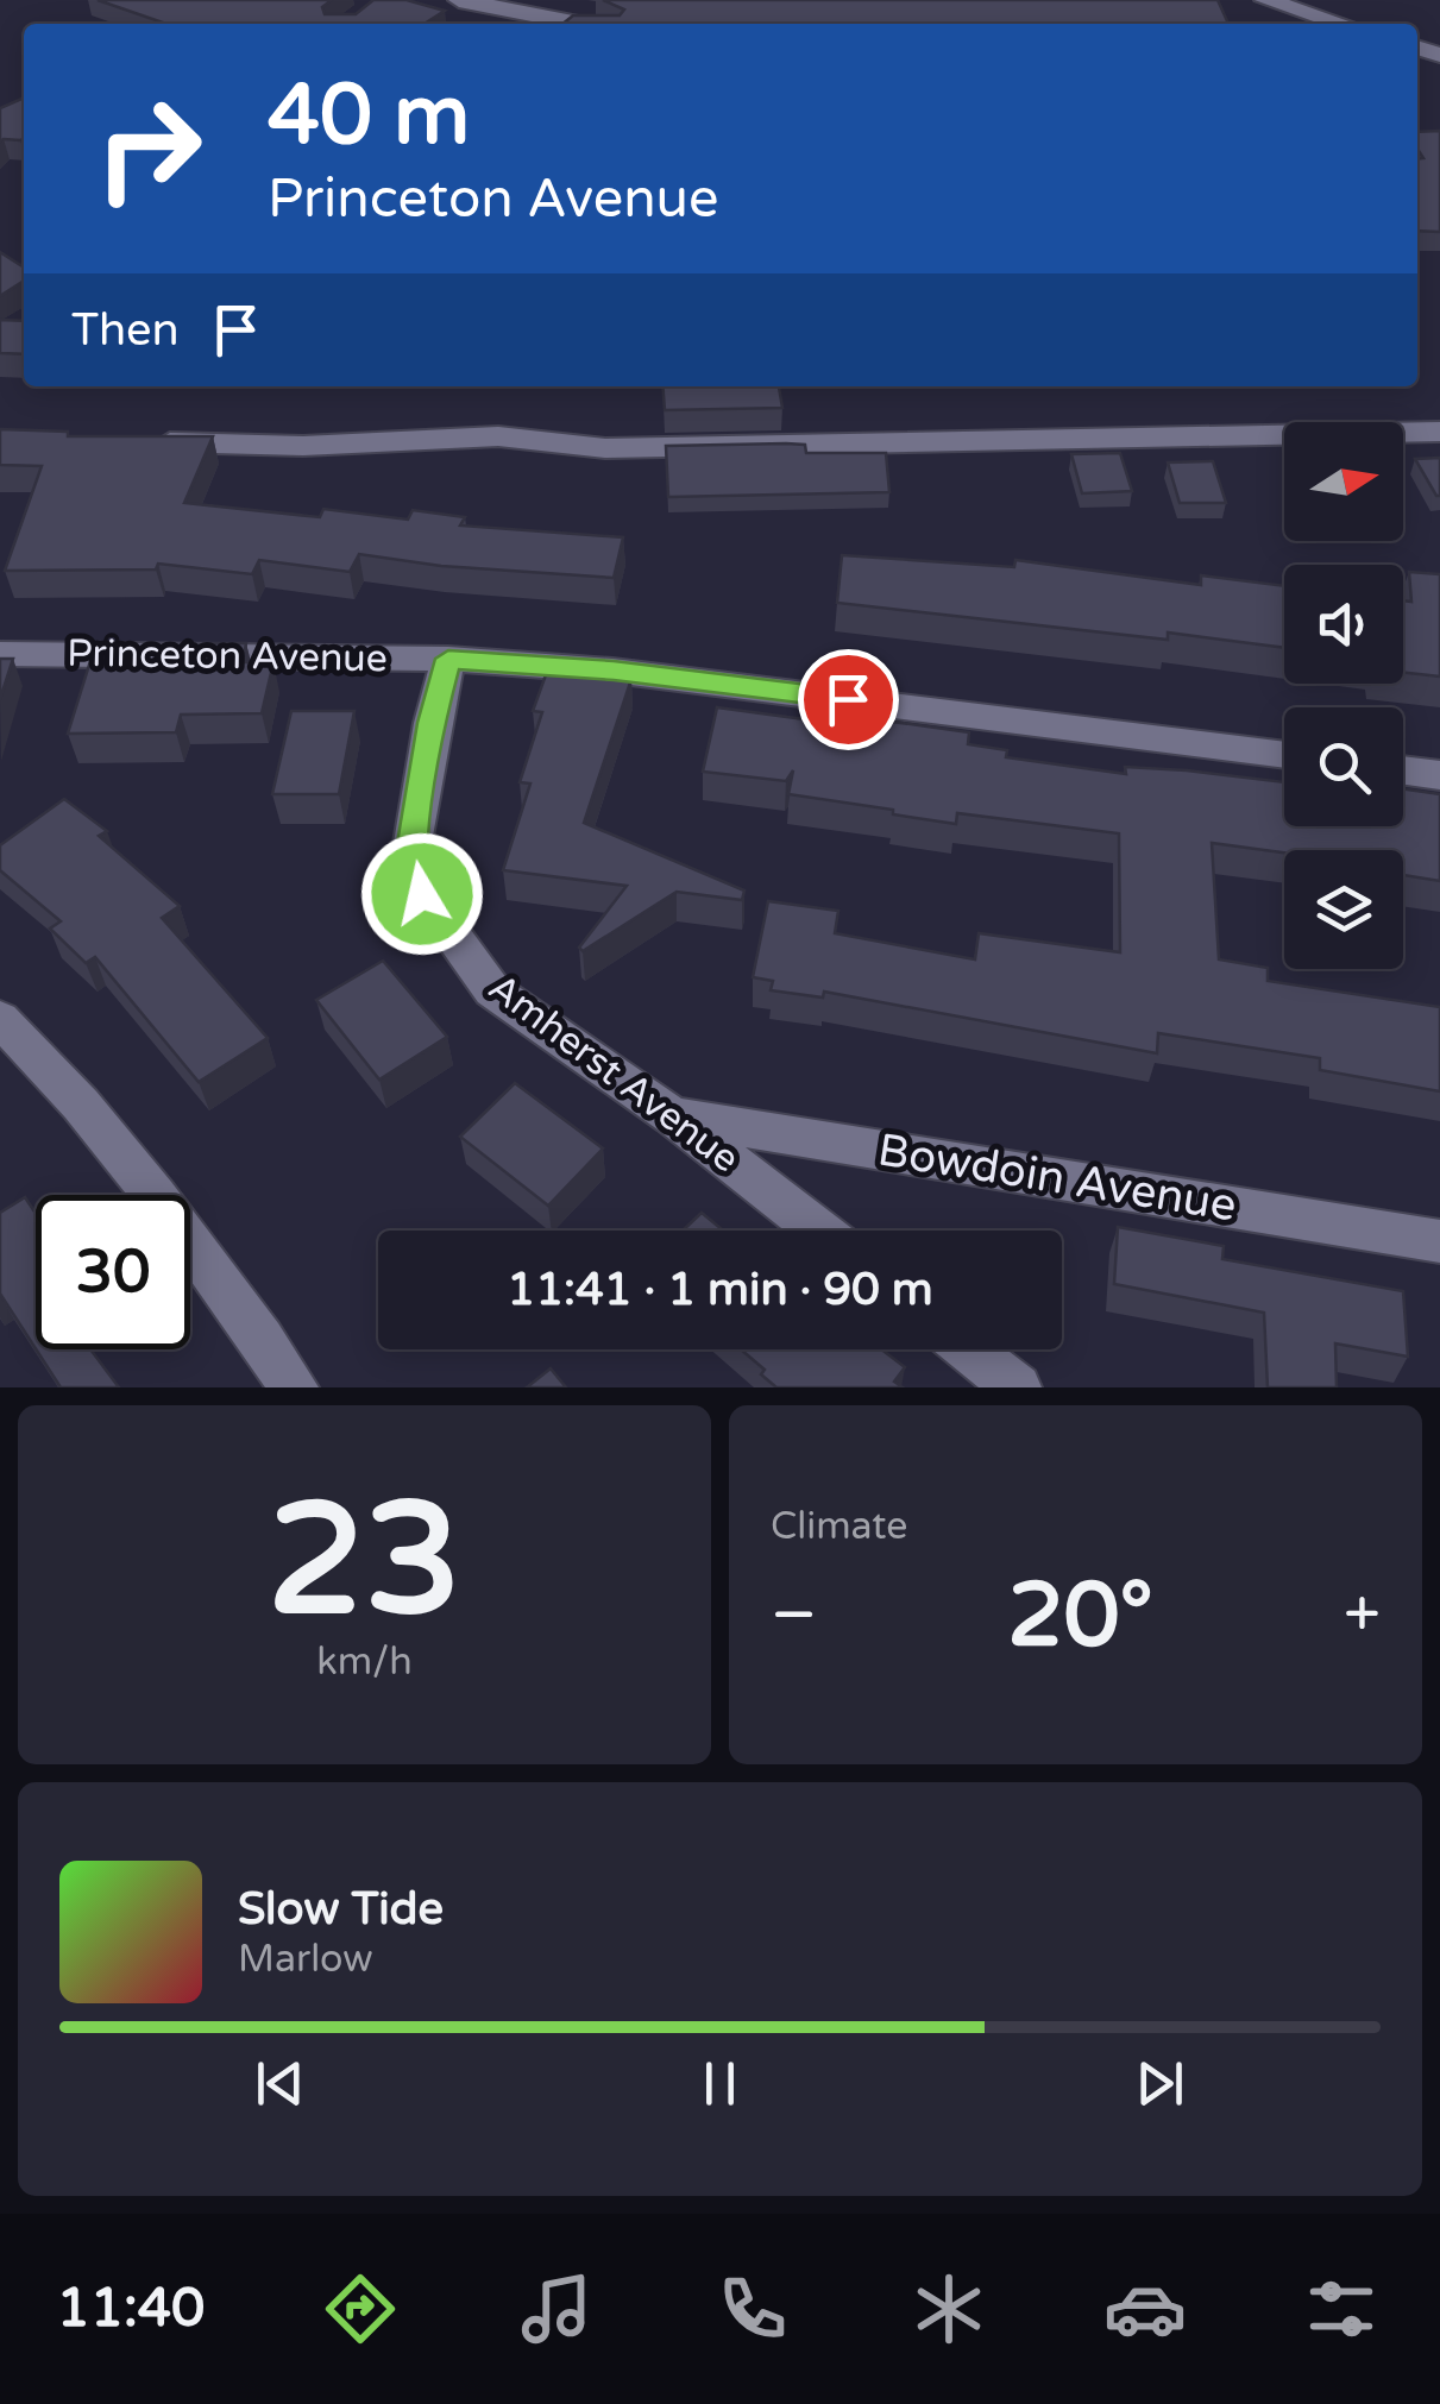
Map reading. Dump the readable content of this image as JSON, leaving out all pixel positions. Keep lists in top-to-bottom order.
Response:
{
  "streets": {
    "street": ["Princeton Avenue", "Amherst Avenue", "Bowdoin Avenue"]
  },
  "crossings": [
    ["Princeton Avenue", "Amherst Avenue"],
    ["Amherst Avenue", "Bowdoin Avenue"]
  ],
  "north": "right",
  "page": {
    "turn": ["40 m", "Princeton Avenue"],
    "then": "Then",
    "limit": "30",
    "trip": "11:41 · 1 min · 90 m",
    "tile": [
      ["23", "km/h"],
      "Climate"
    ],
    "heat": ["−", "20°", "+"],
    "song": ["Slow Tide", "Marlow"],
    "tabs": "11:40"
  }
}
